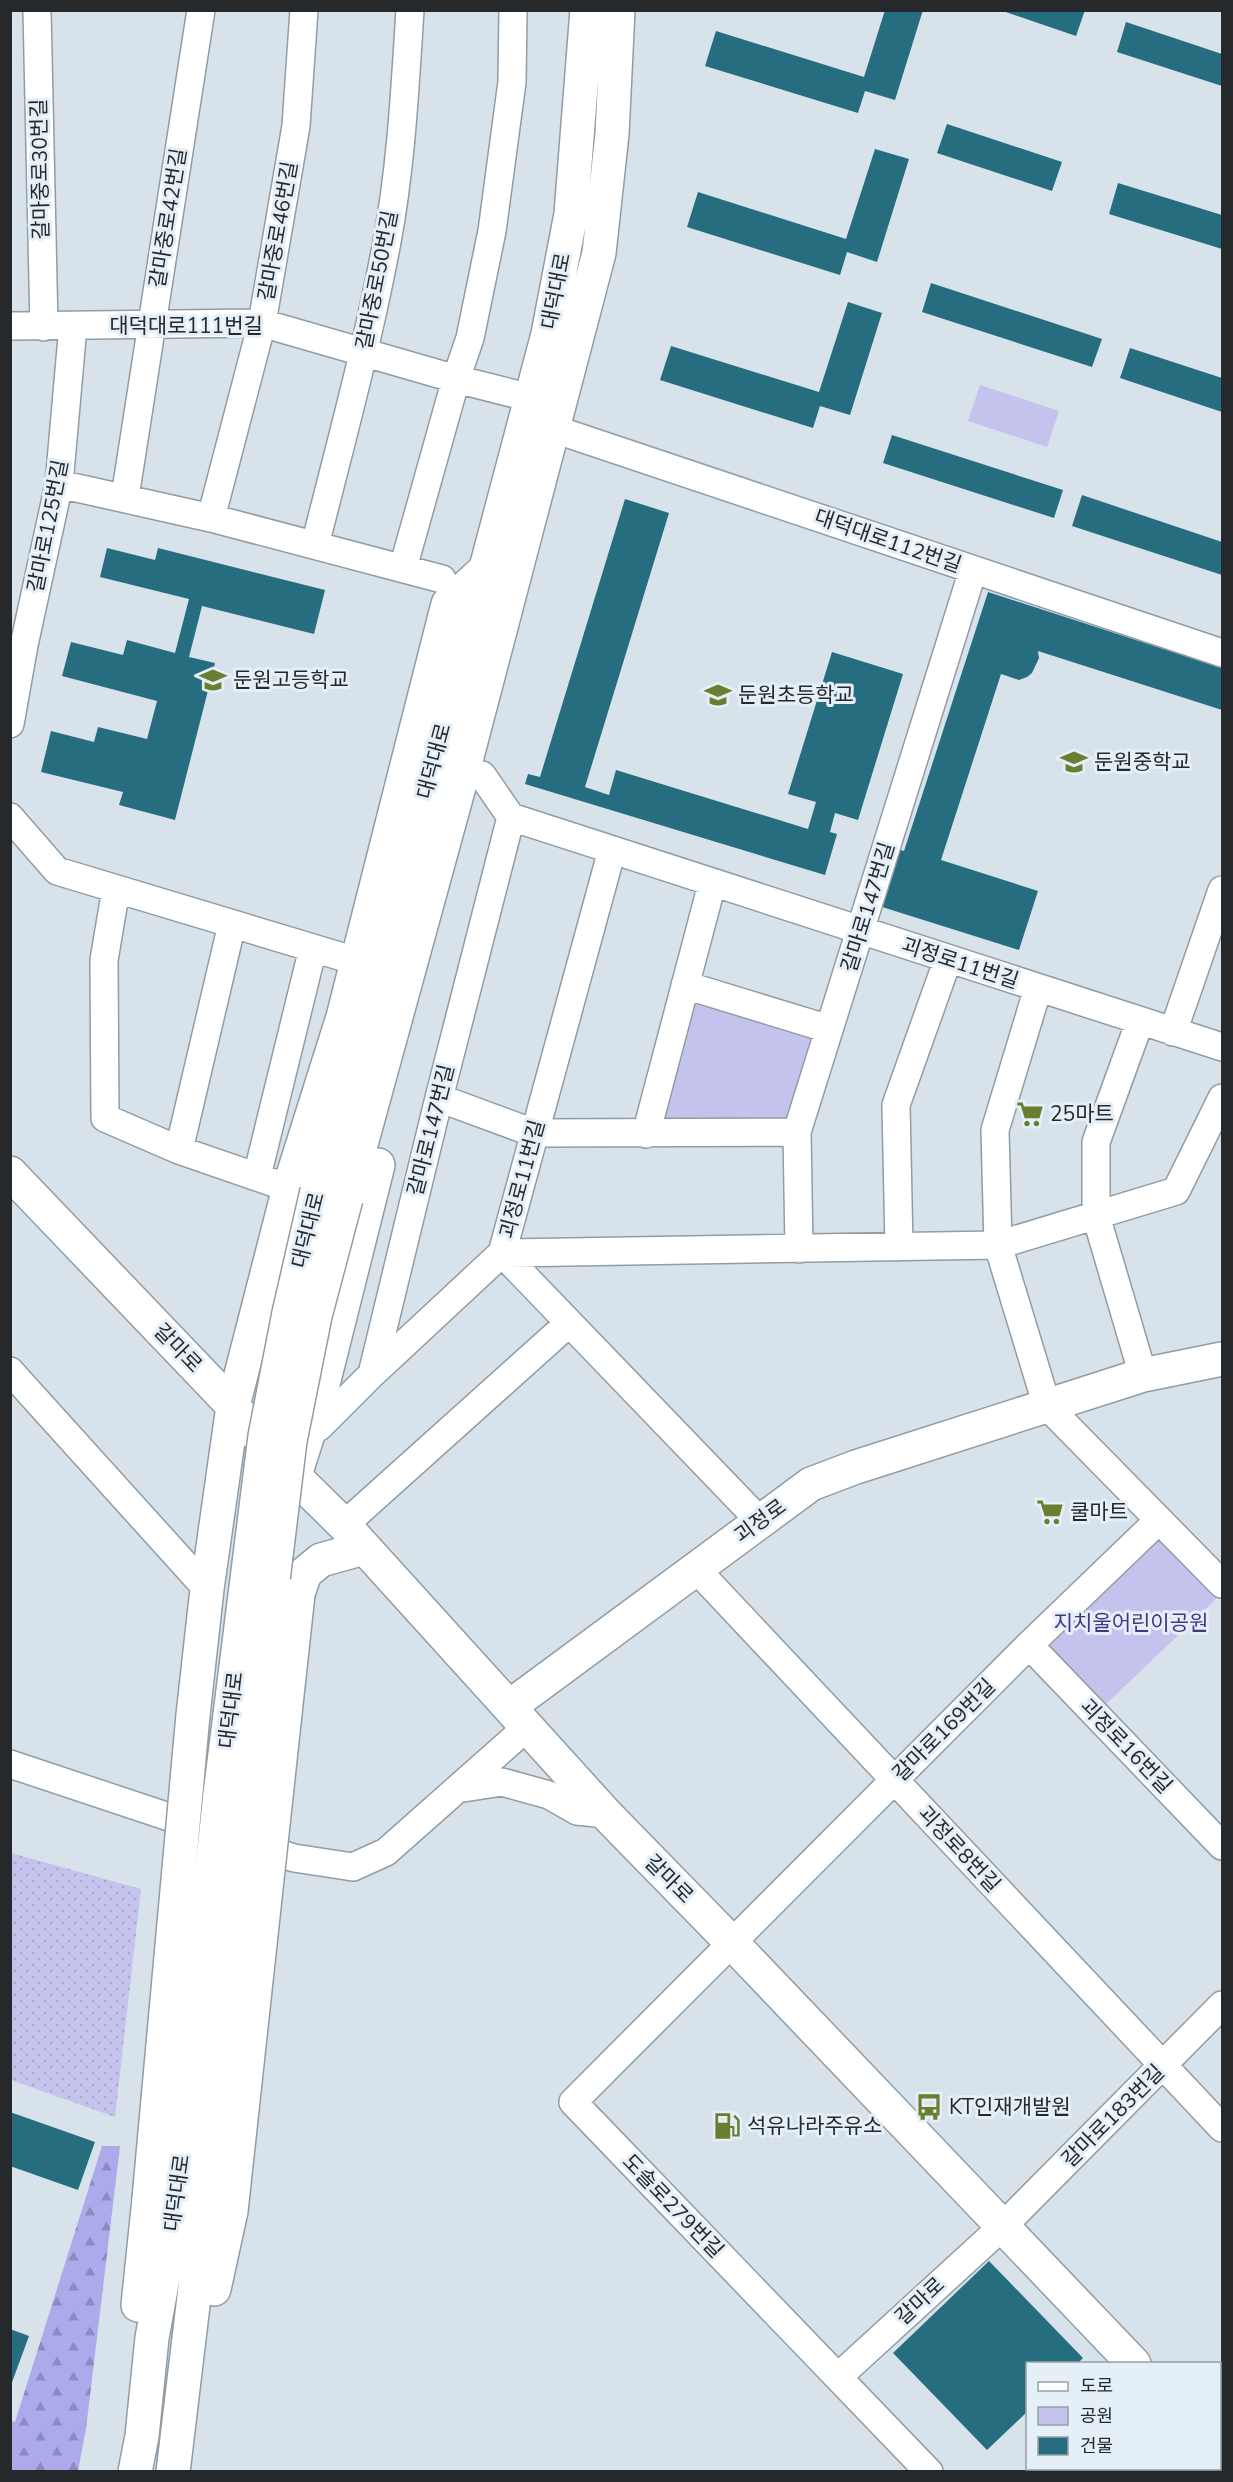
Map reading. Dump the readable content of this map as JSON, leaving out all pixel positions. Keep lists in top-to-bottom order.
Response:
{
  "streets": {
    "main road": ["대덕대로", "갈마로", "괴정로"],
    "street": [
      "갈마중로30번길",
      "갈마중로42번길",
      "갈마중로46번길",
      "갈마중로50번길",
      "대덕대로111번길",
      "갈마로125번길",
      "대덕대로112번길",
      "갈마로147번길",
      "괴정로11번길",
      "갈마로169번길",
      "괴정로16번길",
      "괴정로8번길",
      "갈마로183번길",
      "도솔로279번길"
    ]
  },
  "crossings": [
    ["갈마중로30번길", "대덕대로111번길"],
    ["갈마중로42번길", "대덕대로111번길"],
    ["갈마중로46번길", "대덕대로111번길"],
    ["갈마중로50번길", "대덕대로111번길"],
    ["대덕대로", "대덕대로111번길"],
    ["대덕대로", "대덕대로112번길"],
    ["대덕대로111번길", "갈마로125번길"],
    ["대덕대로112번길", "갈마로147번길"],
    ["갈마로147번길", "괴정로11번길"],
    ["괴정로11번길", "괴정로"],
    ["갈마로", "괴정로"],
    ["갈마로", "갈마로169번길"],
    ["갈마로", "갈마로183번길"],
    ["갈마로", "도솔로279번길"],
    ["괴정로", "괴정로8번길"],
    ["갈마로169번길", "괴정로16번길"],
    ["갈마로169번길", "괴정로8번길"],
    ["갈마로169번길", "도솔로279번길"],
    ["괴정로8번길", "갈마로183번길"]
  ],
  "parks": ["지치울어린이공원"],
  "places": {
    "school or university": ["둔원고등학교", "둔원초등학교", "둔원중학교"],
    "supermarket": ["25마트", "쿨마트"],
    "bus stop": ["KT인재개발원"],
    "fuel station": ["석유나라주유소"]
  },
  "legend": ["도로", "공원", "건물"]
}
